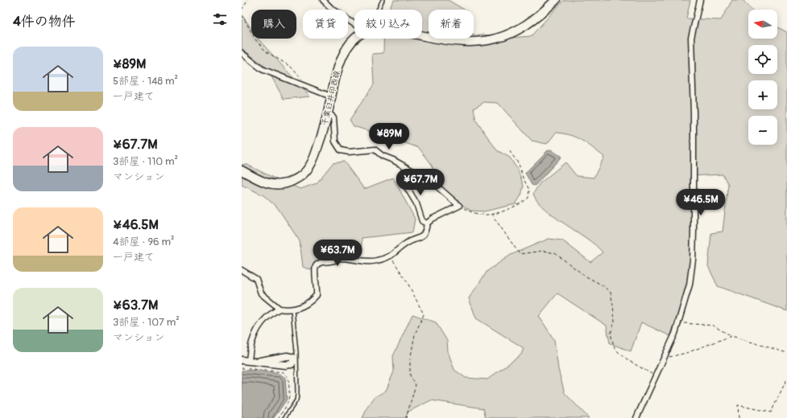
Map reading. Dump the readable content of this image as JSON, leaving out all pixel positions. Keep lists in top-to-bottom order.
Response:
{
  "streets": {
    "main road": ["千葉臼井印西線"]
  },
  "north": "left",
  "page": {
    "heading": "4件の物件",
    "map_buttons": ["+", "−"],
    "chip": [
      "購入",
      "賃貸",
      "絞り込み",
      "新着"
    ],
    "list": [
      {
        "name": "¥89M",
        "note": "5部屋 · 148 m² · 一戸建て"
      },
      {
        "name": "¥67.7M",
        "note": "3部屋 · 110 m² · マンション"
      },
      {
        "name": "¥46.5M",
        "note": "4部屋 · 96 m² · 一戸建て"
      },
      {
        "name": "¥63.7M",
        "note": "3部屋 · 107 m² · マンション"
      }
    ],
    "price": [
      "¥89M",
      "¥67.7M",
      "¥46.5M",
      "¥63.7M"
    ]
  }
}
